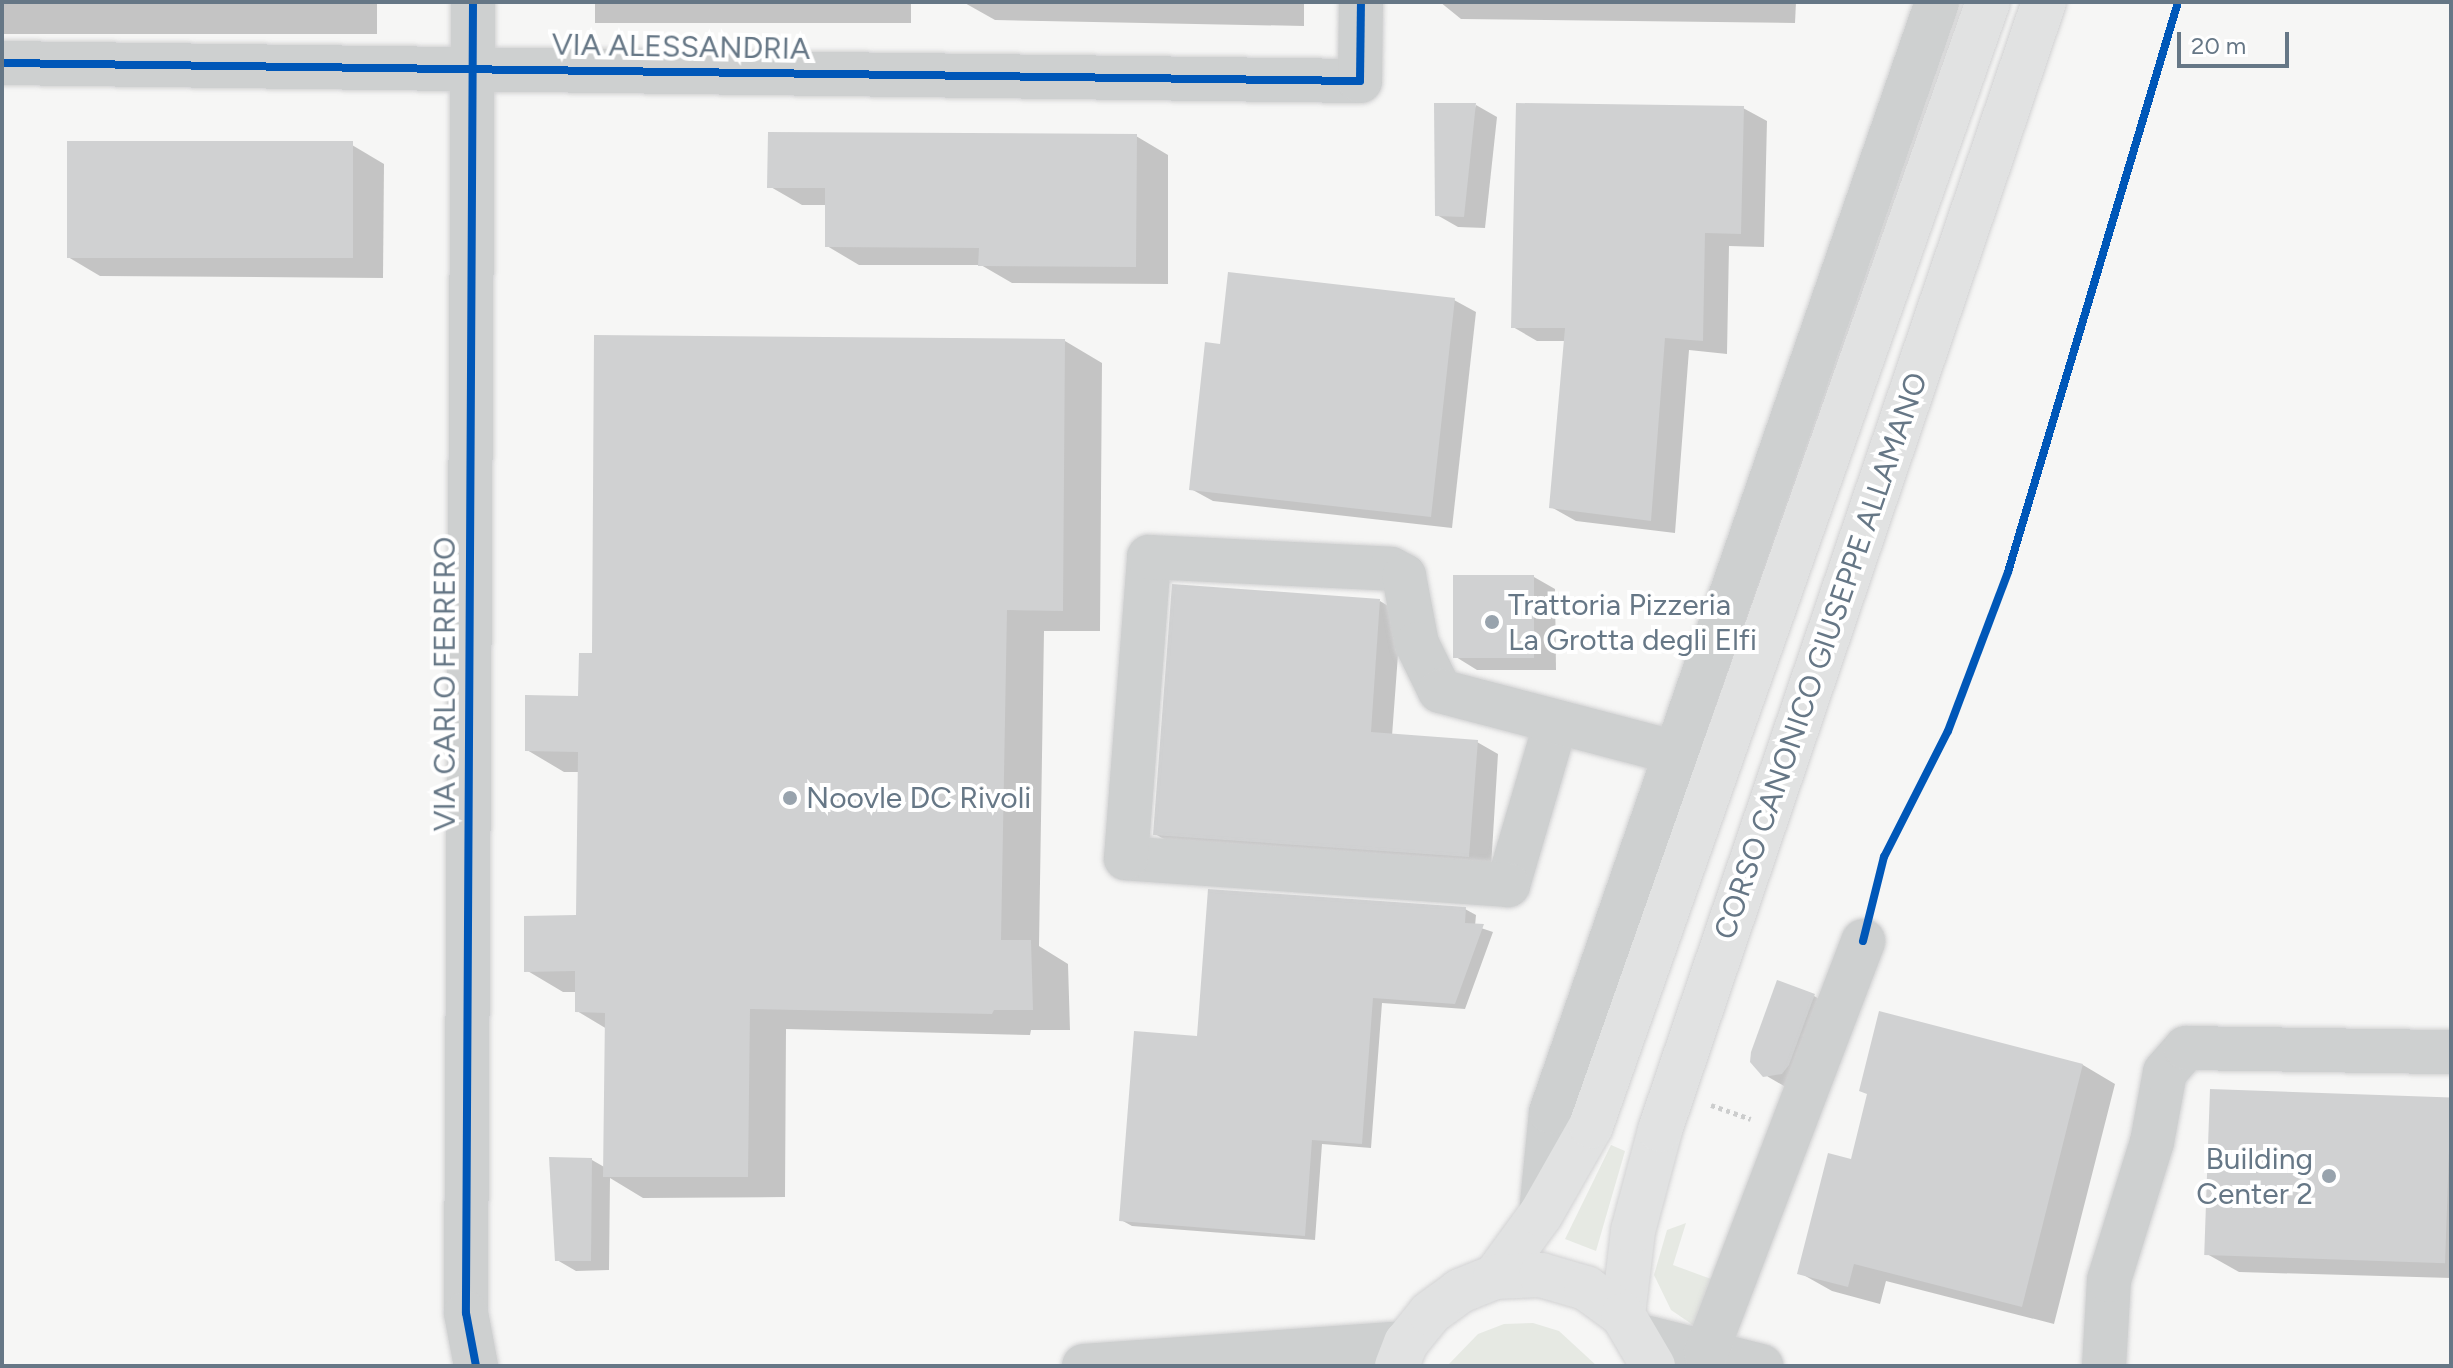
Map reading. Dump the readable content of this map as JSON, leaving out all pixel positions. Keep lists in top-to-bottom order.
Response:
{
  "streets": {
    "main road": ["CORSO CANONICO GIUSEPPE ALLAMANO"],
    "street": ["VIA ALESSANDRIA", "VIA CARLO FERRERO"]
  },
  "crossings": [
    ["VIA ALESSANDRIA", "VIA CARLO FERRERO"]
  ],
  "places": ["Trattoria Pizzeria La Grotta degli Elfi", "Noovle DC Rivoli", "Building Center 2"],
  "scale_bar": "20 m"
}
